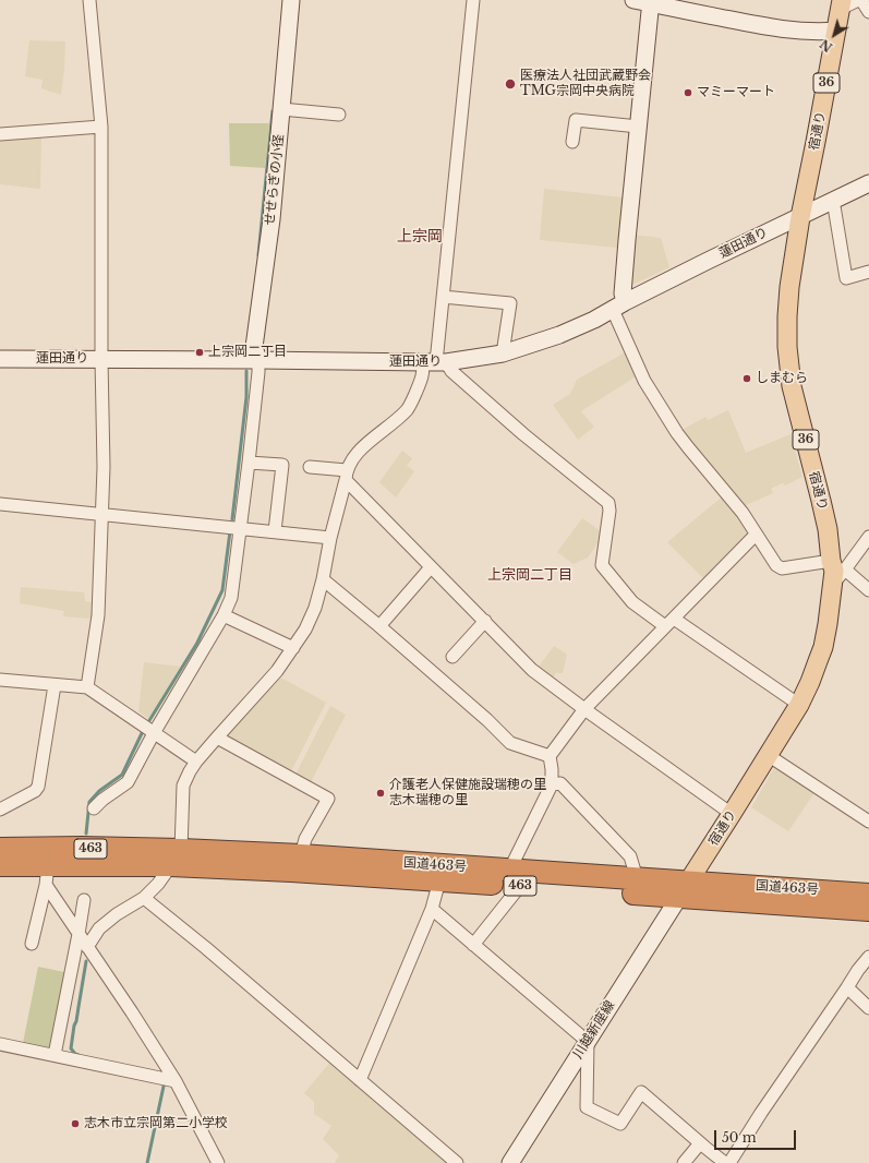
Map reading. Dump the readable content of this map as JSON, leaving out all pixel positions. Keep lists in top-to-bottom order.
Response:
{
  "streets": {
    "highway": ["463", "国道463号"],
    "main road": [
      "36",
      "宿通り",
      "せせらぎの小径",
      "蓮田通り",
      "川越新座線"
    ]
  },
  "crossings": [
    ["宿通り", "蓮田通り"],
    ["宿通り", "国道463号"],
    ["宿通り", "川越新座線"],
    ["せせらぎの小径", "蓮田通り"],
    ["国道463号", "川越新座線"]
  ],
  "districts": ["上宗岡", "上宗岡二丁目"],
  "places": [
    "医療法人社団武蔵野会 TMG宗岡中央病院",
    "マミーマート",
    "上宗岡二丁目",
    "しまむら",
    "介護老人保健施設瑞穂の里 志木瑞穂の里",
    "志木市立宗岡第二小学校"
  ],
  "scale_bar": "50 m",
  "north": "bottom left"
}
